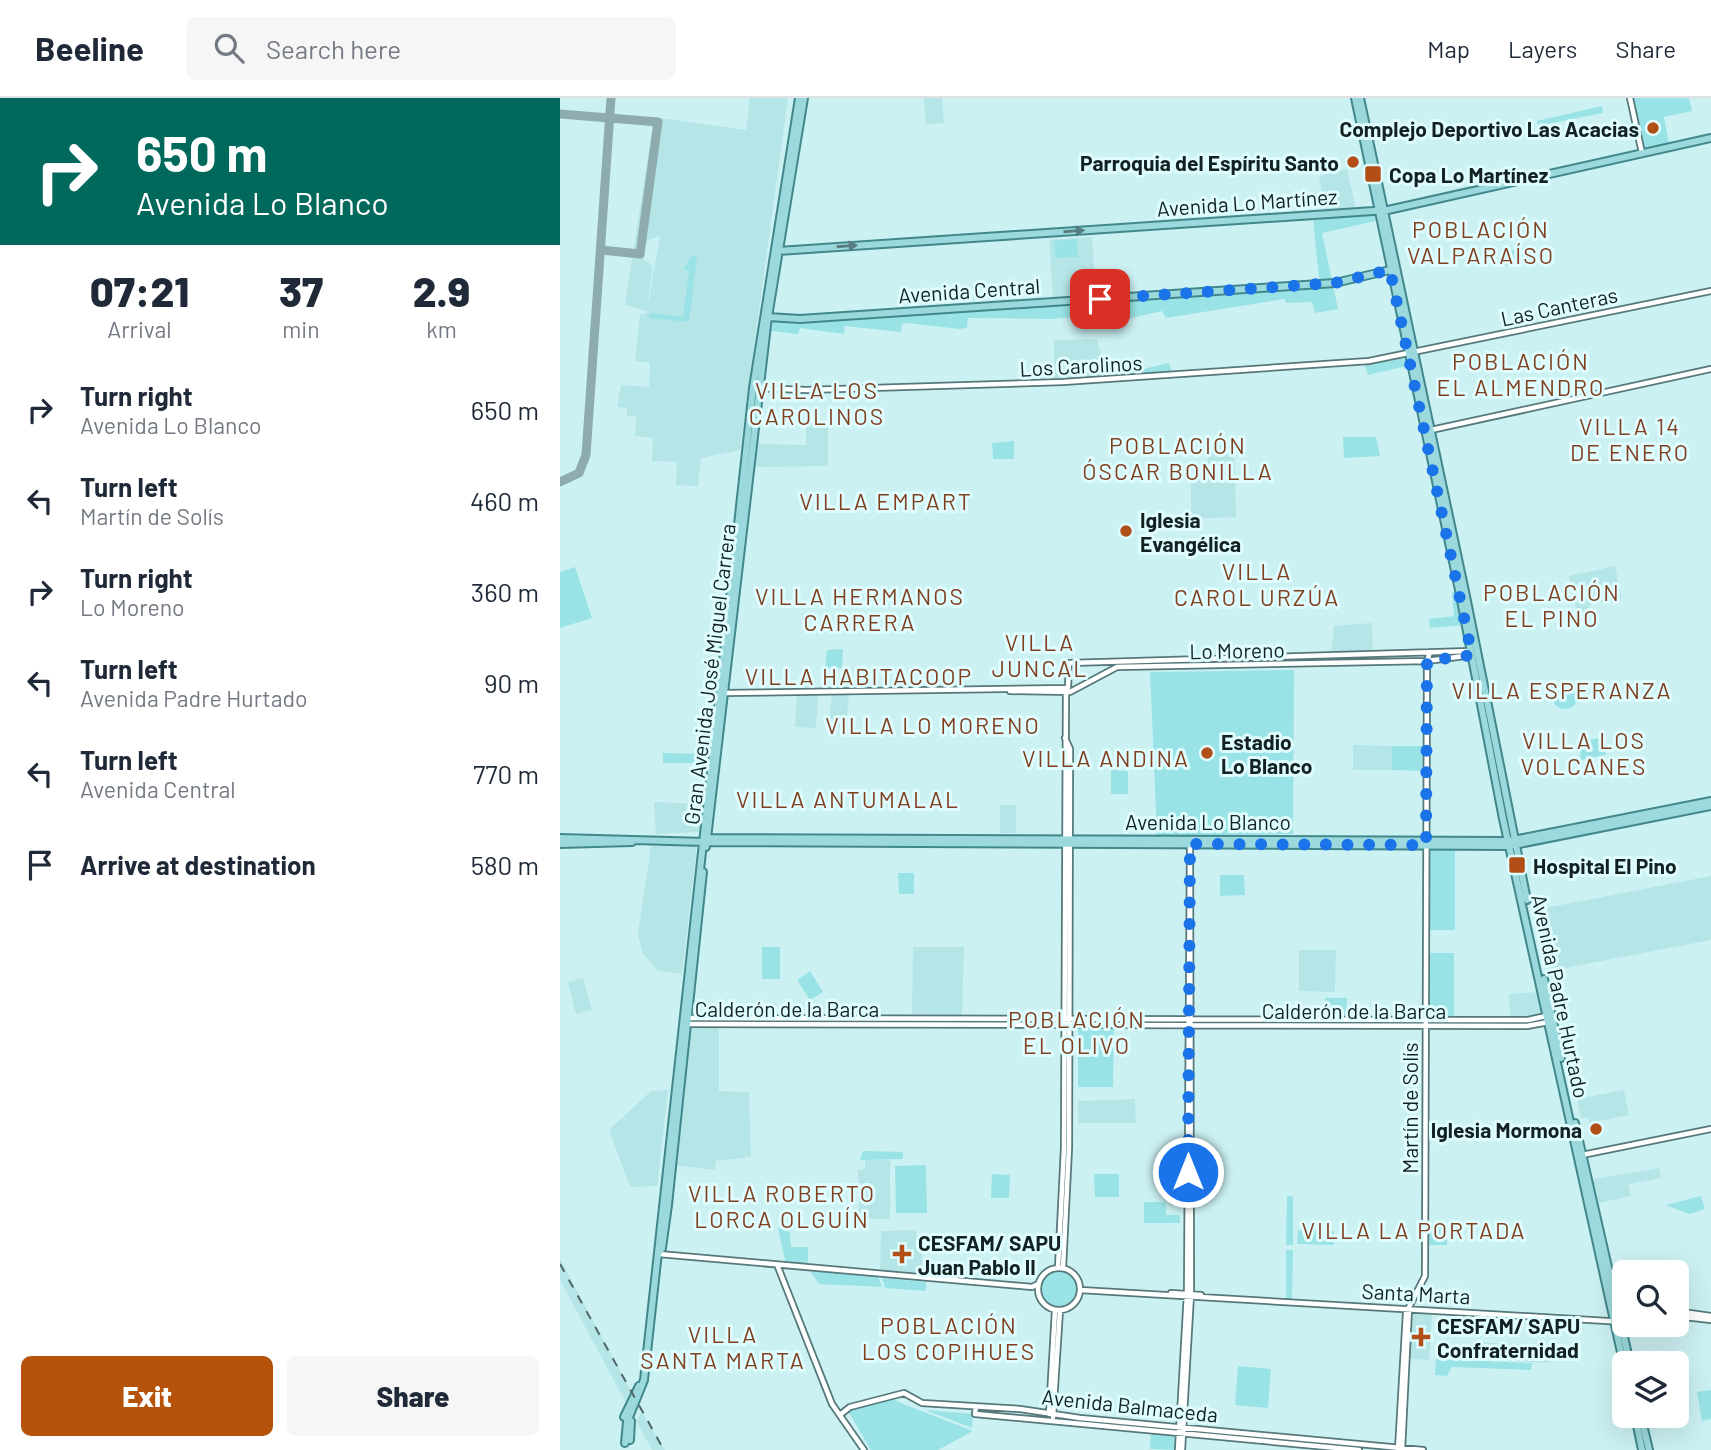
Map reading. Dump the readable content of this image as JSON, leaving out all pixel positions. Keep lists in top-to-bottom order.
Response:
{
  "streets": {
    "main road": [
      "Avenida Lo Martínez",
      "Avenida Central",
      "Gran Avenida José Miguel Carrera",
      "Avenida Lo Blanco",
      "Avenida Padre Hurtado"
    ],
    "street": [
      "Las Canteras",
      "Los Carolinos",
      "Lo Moreno",
      "Calderón de la Barca",
      "Martín de Solís",
      "Santa Marta",
      "Avenida Balmaceda"
    ]
  },
  "crossings": [
    ["Avenida Lo Martínez", "Gran Avenida José Miguel Carrera"],
    ["Avenida Lo Martínez", "Avenida Padre Hurtado"],
    ["Avenida Central", "Gran Avenida José Miguel Carrera"],
    ["Avenida Central", "Avenida Padre Hurtado"],
    ["Las Canteras", "Los Carolinos"],
    ["Las Canteras", "Avenida Padre Hurtado"],
    ["Los Carolinos", "Gran Avenida José Miguel Carrera"],
    ["Los Carolinos", "Avenida Padre Hurtado"],
    ["Lo Moreno", "Gran Avenida José Miguel Carrera"],
    ["Lo Moreno", "Avenida Padre Hurtado"],
    ["Lo Moreno", "Martín de Solís"],
    ["Gran Avenida José Miguel Carrera", "Avenida Lo Blanco"],
    ["Gran Avenida José Miguel Carrera", "Calderón de la Barca"],
    ["Avenida Lo Blanco", "Avenida Padre Hurtado"],
    ["Avenida Lo Blanco", "Martín de Solís"],
    ["Avenida Padre Hurtado", "Calderón de la Barca"],
    ["Calderón de la Barca", "Martín de Solís"],
    ["Martín de Solís", "Santa Marta"],
    ["Martín de Solís", "Avenida Balmaceda"]
  ],
  "one_way": ["Avenida Lo Martínez"],
  "districts": [
    "POBLACIÓN VALPARAÍSO",
    "POBLACIÓN EL ALMENDRO",
    "VILLA LOS CAROLINOS",
    "VILLA 14 DE ENERO",
    "POBLACIÓN ÓSCAR BONILLA",
    "VILLA EMPART",
    "VILLA CAROL URZÚA",
    "POBLACIÓN EL PINO",
    "VILLA HERMANOS CARRERA",
    "VILLA JUNCAL",
    "VILLA HABITACOOP",
    "VILLA ESPERANZA",
    "VILLA LO MORENO",
    "VILLA LOS VOLCANES",
    "VILLA ANDINA",
    "VILLA ANTUMALAL",
    "POBLACIÓN EL OLIVO",
    "VILLA ROBERTO LORCA OLGUÍN",
    "VILLA LA PORTADA",
    "POBLACIÓN LOS COPIHUES",
    "VILLA SANTA MARTA"
  ],
  "places": {
    "other": [
      "Complejo Deportivo Las Acacias",
      "Parroquia del Espíritu Santo",
      "Iglesia Evangélica",
      "Estadio Lo Blanco",
      "Iglesia Mormona"
    ],
    "transit": ["Copa Lo Martínez", "Hospital El Pino"],
    "health": ["CESFAM/ SAPU Juan Pablo II", "CESFAM/ SAPU Confraternidad"]
  },
  "page": {
    "header": "Beeline",
    "search": "Search here",
    "nav": ["Map", "Layers", "Share"],
    "turn": ["650 m", "Avenida Lo Blanco"],
    "eta": [
      "07:21",
      "Arrival",
      "37",
      "min",
      "2.9",
      "km"
    ],
    "list": [
      {
        "name": "Turn right",
        "note": "Avenida Lo Blanco",
        "value": "650 m"
      },
      {
        "name": "Turn left",
        "note": "Martín de Solís",
        "value": "460 m"
      },
      {
        "name": "Turn right",
        "note": "Lo Moreno",
        "value": "360 m"
      },
      {
        "name": "Turn left",
        "note": "Avenida Padre Hurtado",
        "value": "90 m"
      },
      {
        "name": "Turn left",
        "note": "Avenida Central",
        "value": "770 m"
      },
      {
        "name": "Arrive at destination",
        "value": "580 m"
      }
    ],
    "buttons": ["Exit", "Share"]
  }
}
